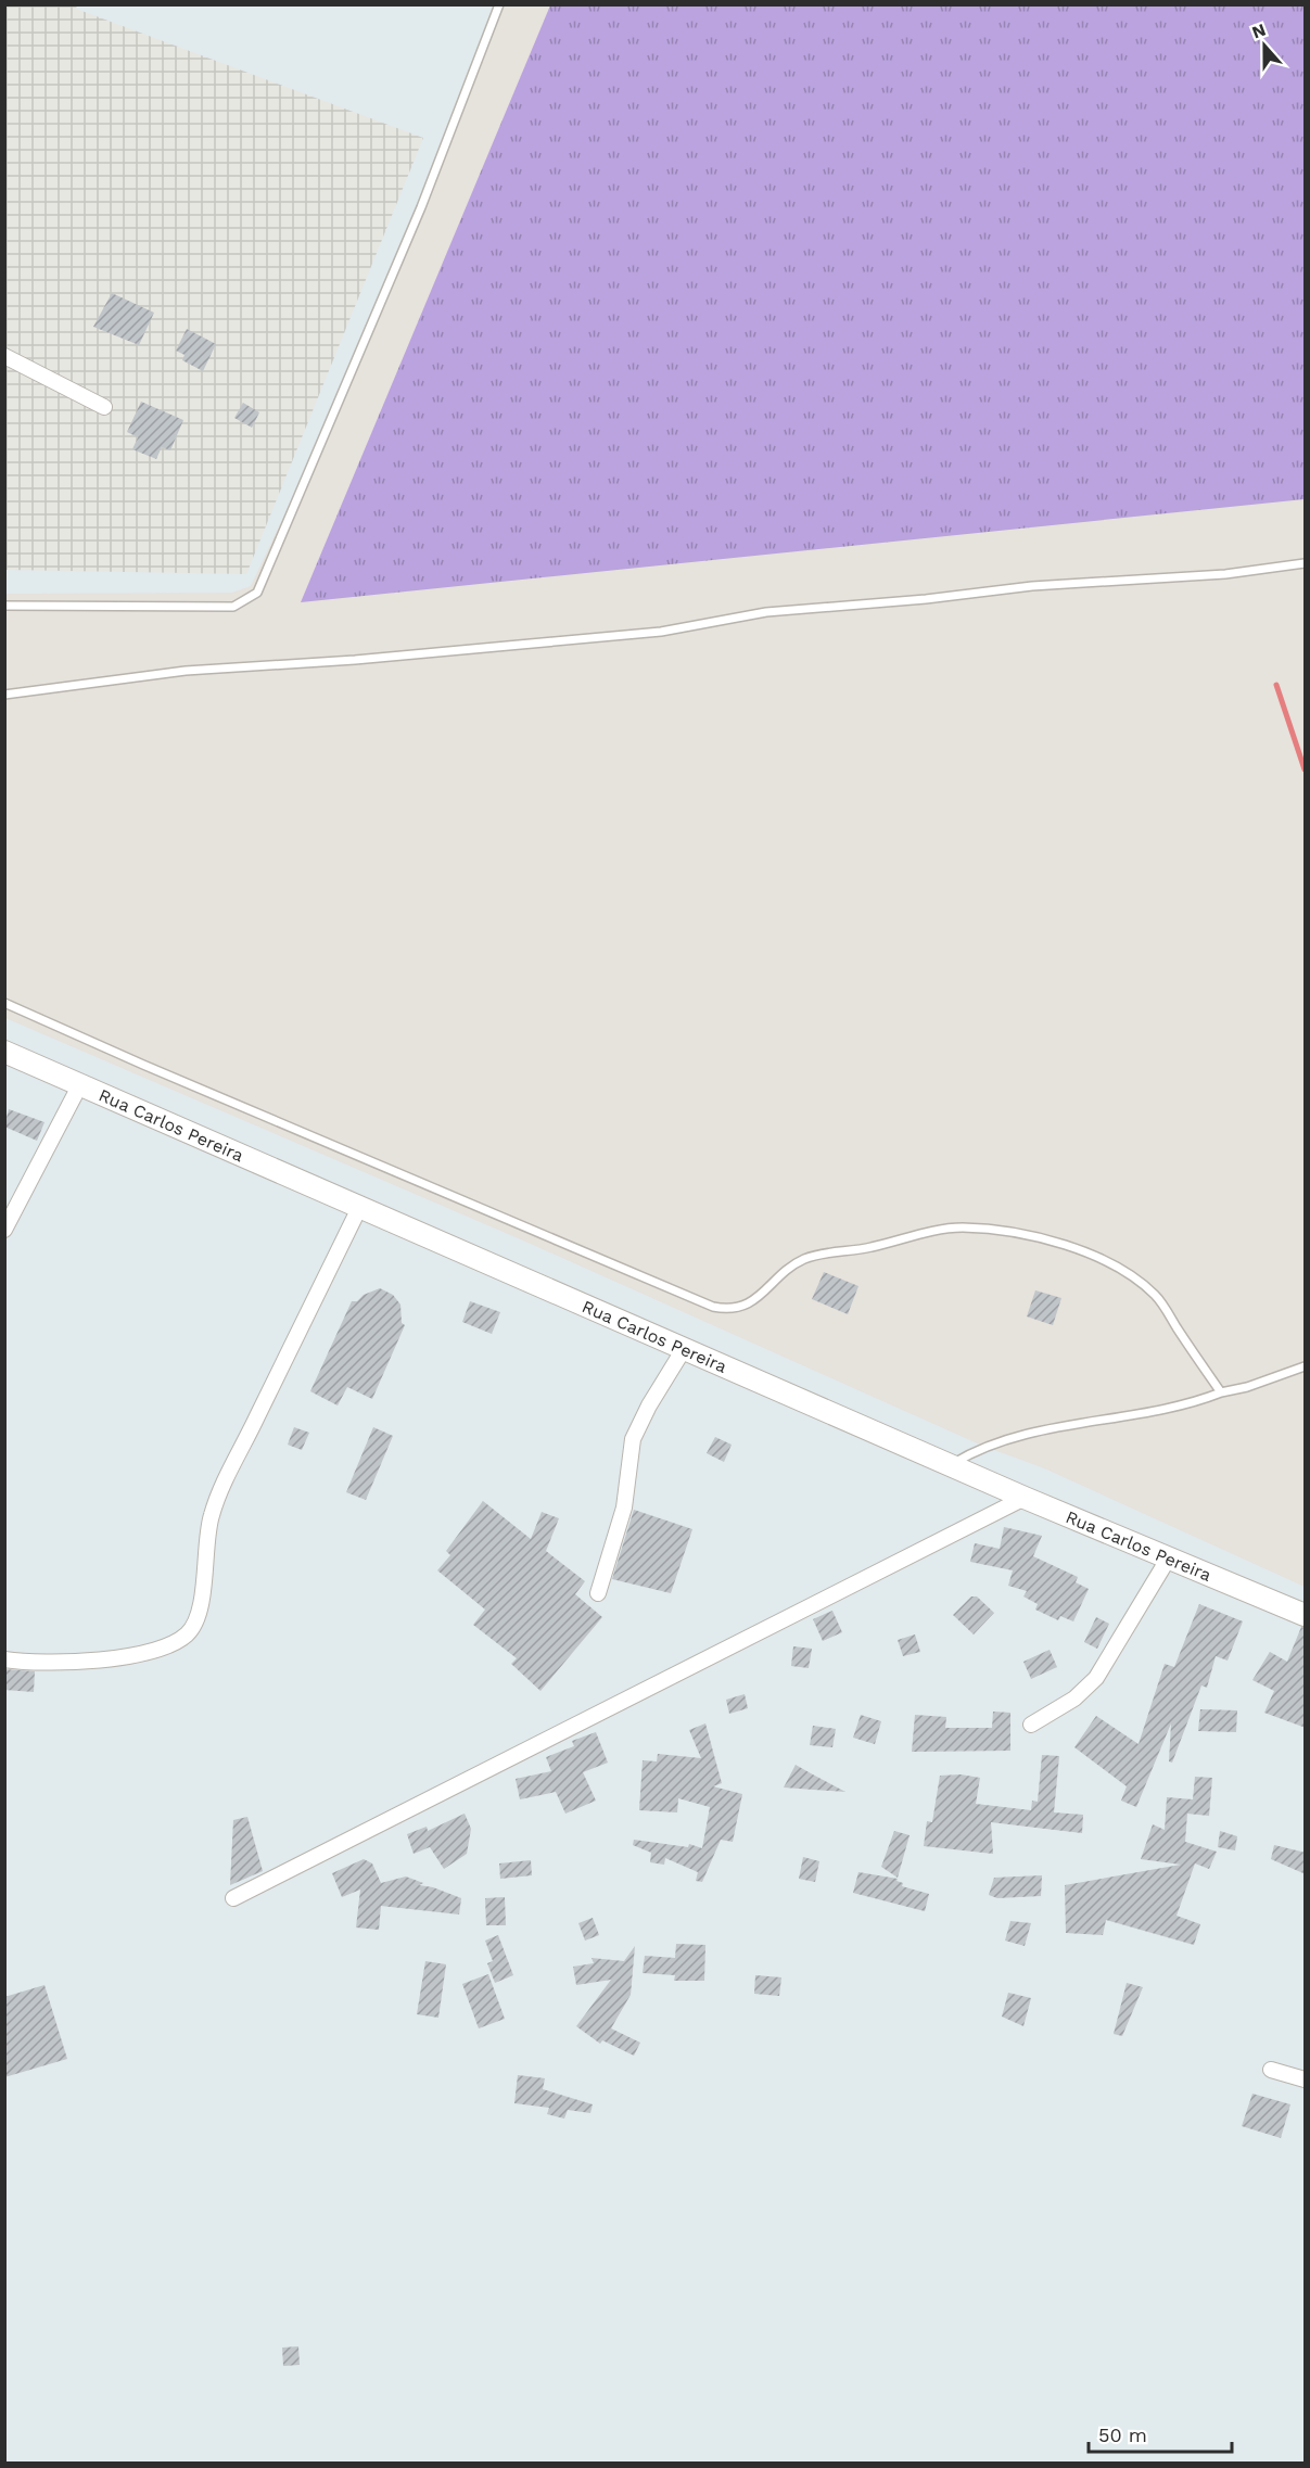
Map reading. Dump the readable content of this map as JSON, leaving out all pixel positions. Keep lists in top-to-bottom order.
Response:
{
  "streets": {
    "main road": ["Rua Carlos Pereira"]
  },
  "scale_bar": "50 m",
  "north": "top"
}
